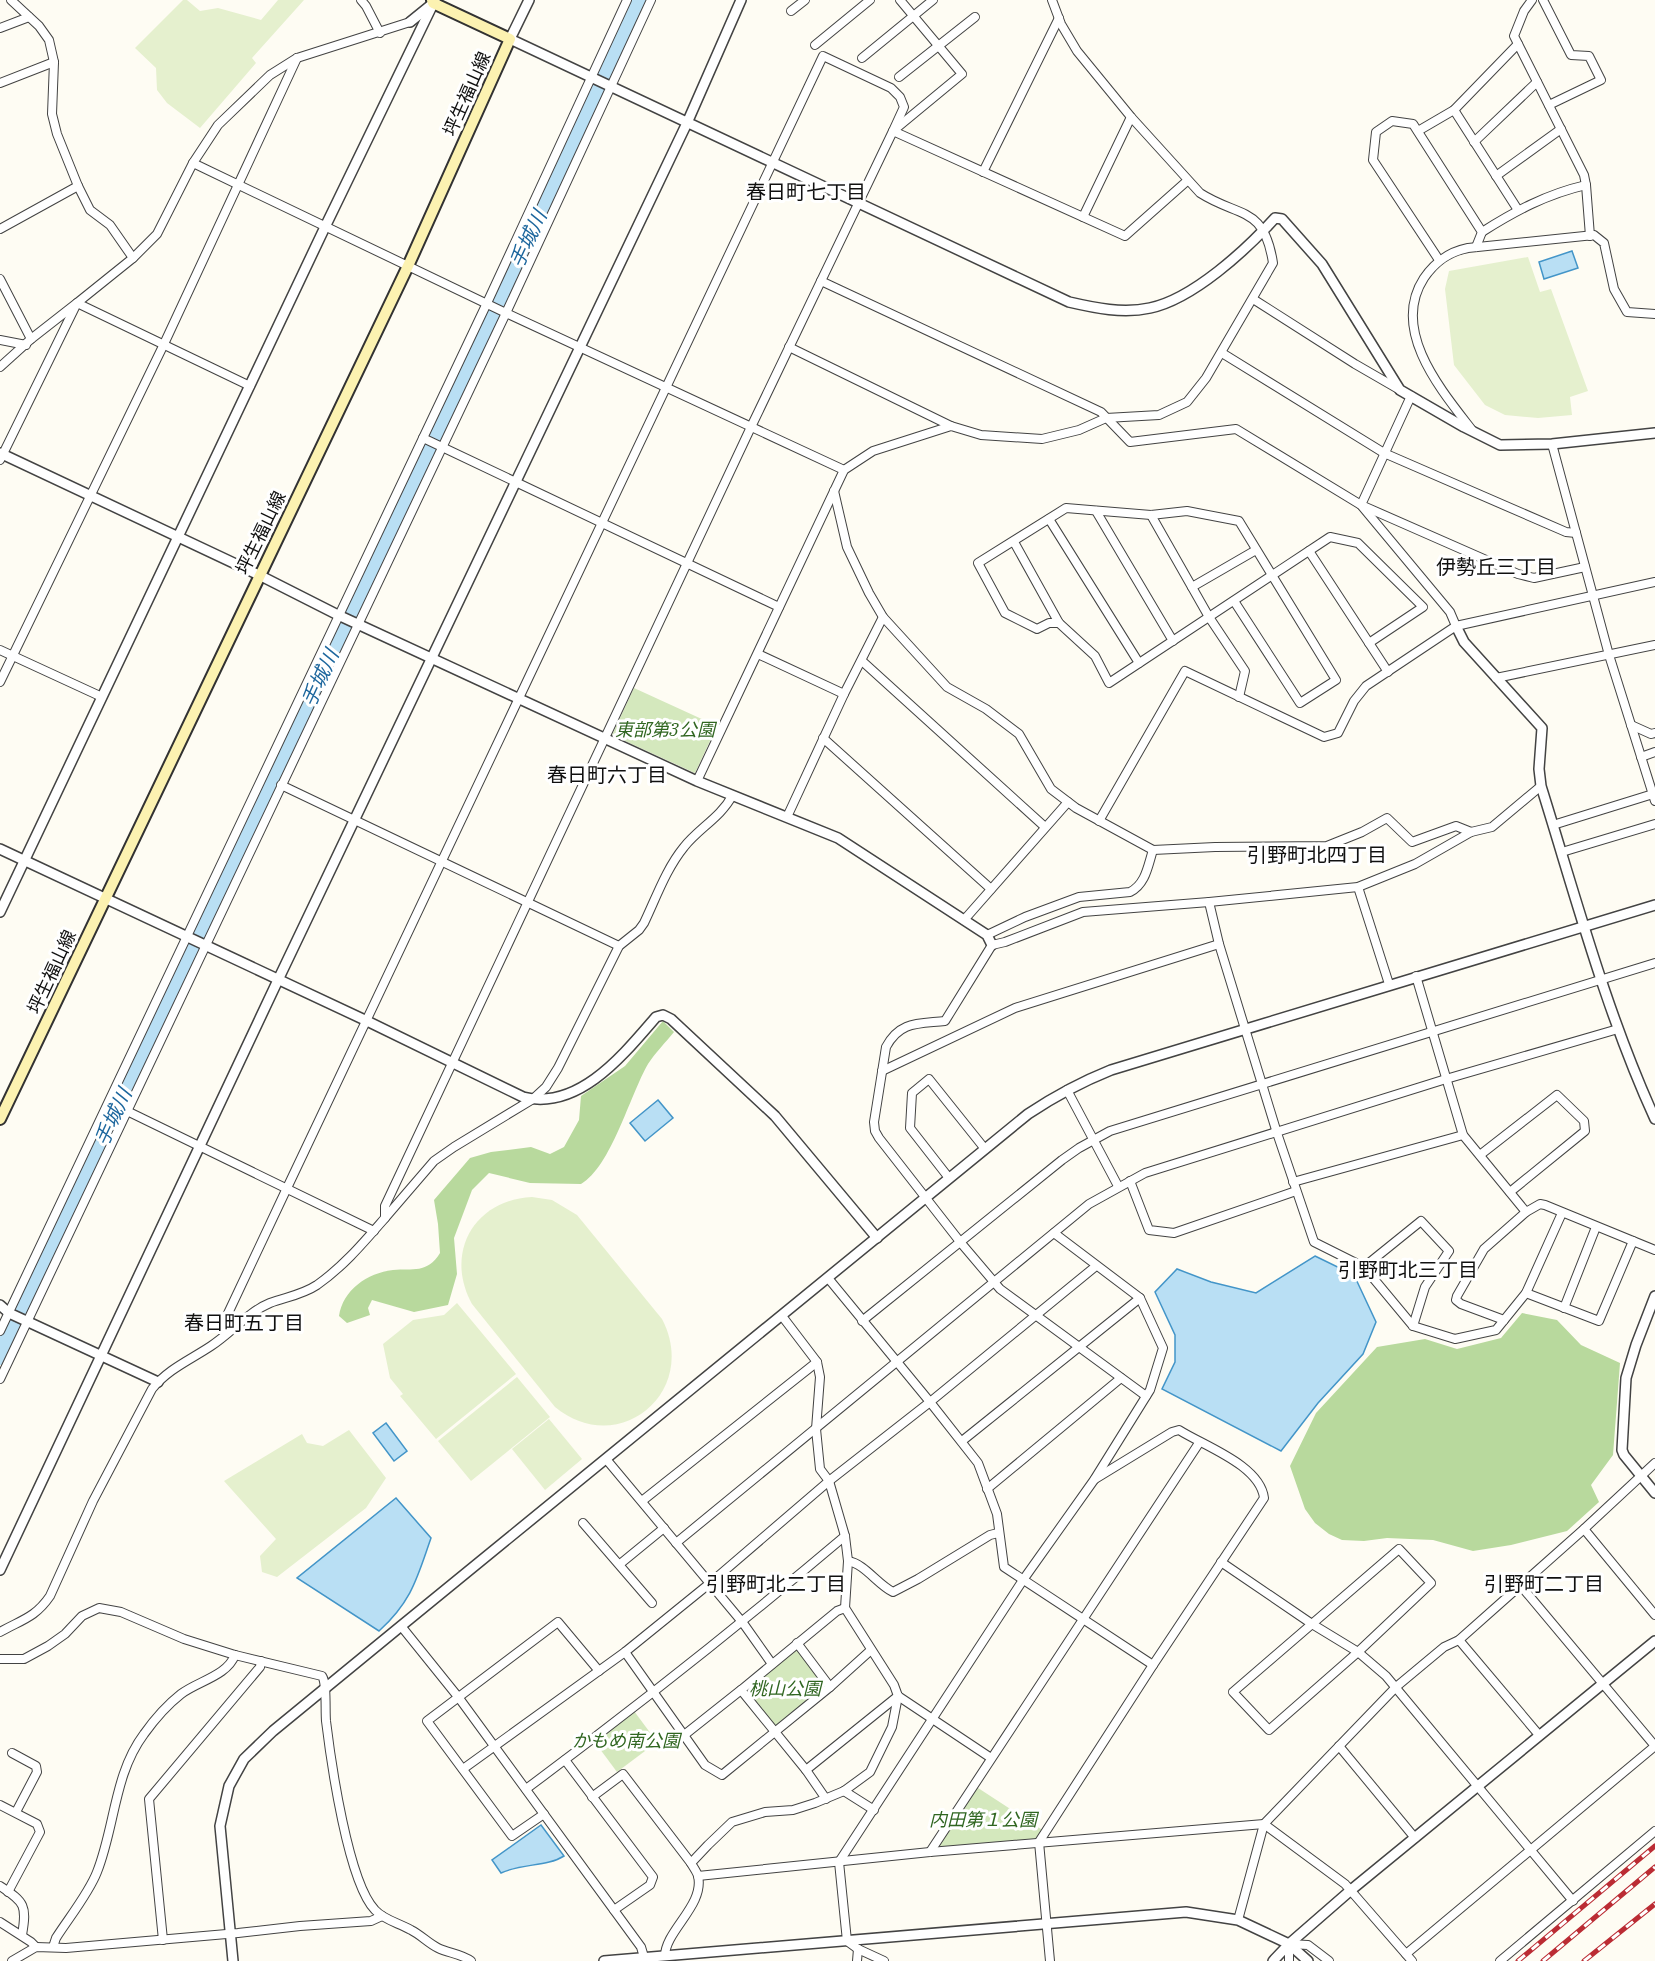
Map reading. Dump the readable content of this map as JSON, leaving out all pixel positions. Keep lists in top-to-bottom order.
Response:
{
  "streets": {
    "main road": ["坪生福山線"]
  },
  "districts": [
    "春日町七丁目",
    "伊勢丘三丁目",
    "春日町六丁目",
    "引野町北四丁目",
    "引野町北三丁目",
    "春日町五丁目",
    "引野町北二丁目",
    "引野町二丁目"
  ],
  "water": ["手城川"],
  "parks": [
    "東部第3公園",
    "桃山公園",
    "かもめ南公園",
    "内田第１公園"
  ]
}
